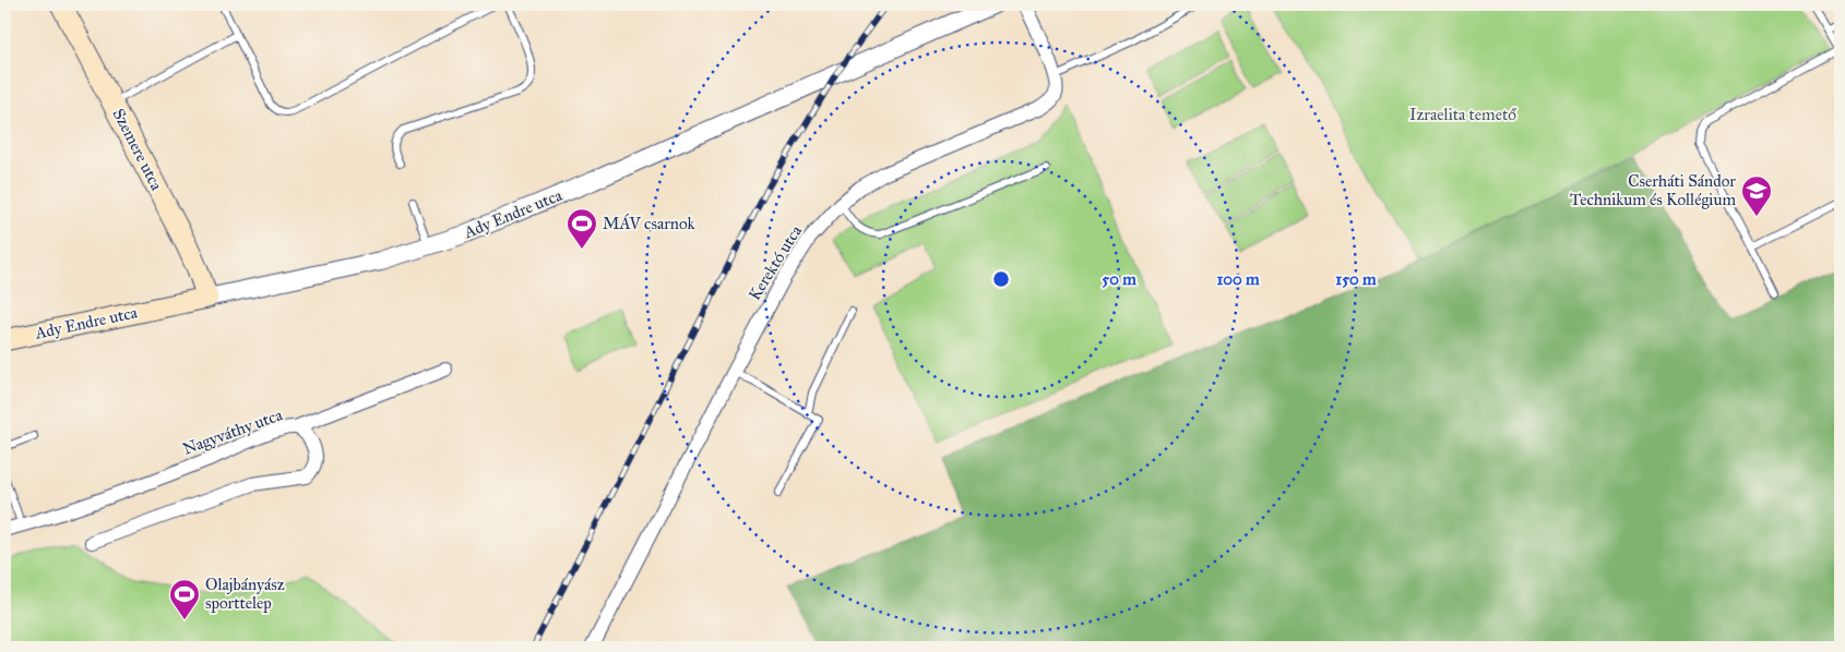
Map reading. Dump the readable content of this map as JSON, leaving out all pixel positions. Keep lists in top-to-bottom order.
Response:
{
  "streets": {
    "main road": ["Szemere utca", "Ady Endre utca"],
    "street": ["Kerektó utca", "Nagyváthy utca"]
  },
  "crossings": [
    ["Szemere utca", "Ady Endre utca"]
  ],
  "parks": ["Izraelita temető"],
  "places": {
    "school or university": ["Cserháti Sándor Technikum és Kollégium"],
    "sports": ["MÁV csarnok", "Olajbányász sporttelep"]
  },
  "rings": ["50 m", "100 m", "150 m"]
}
